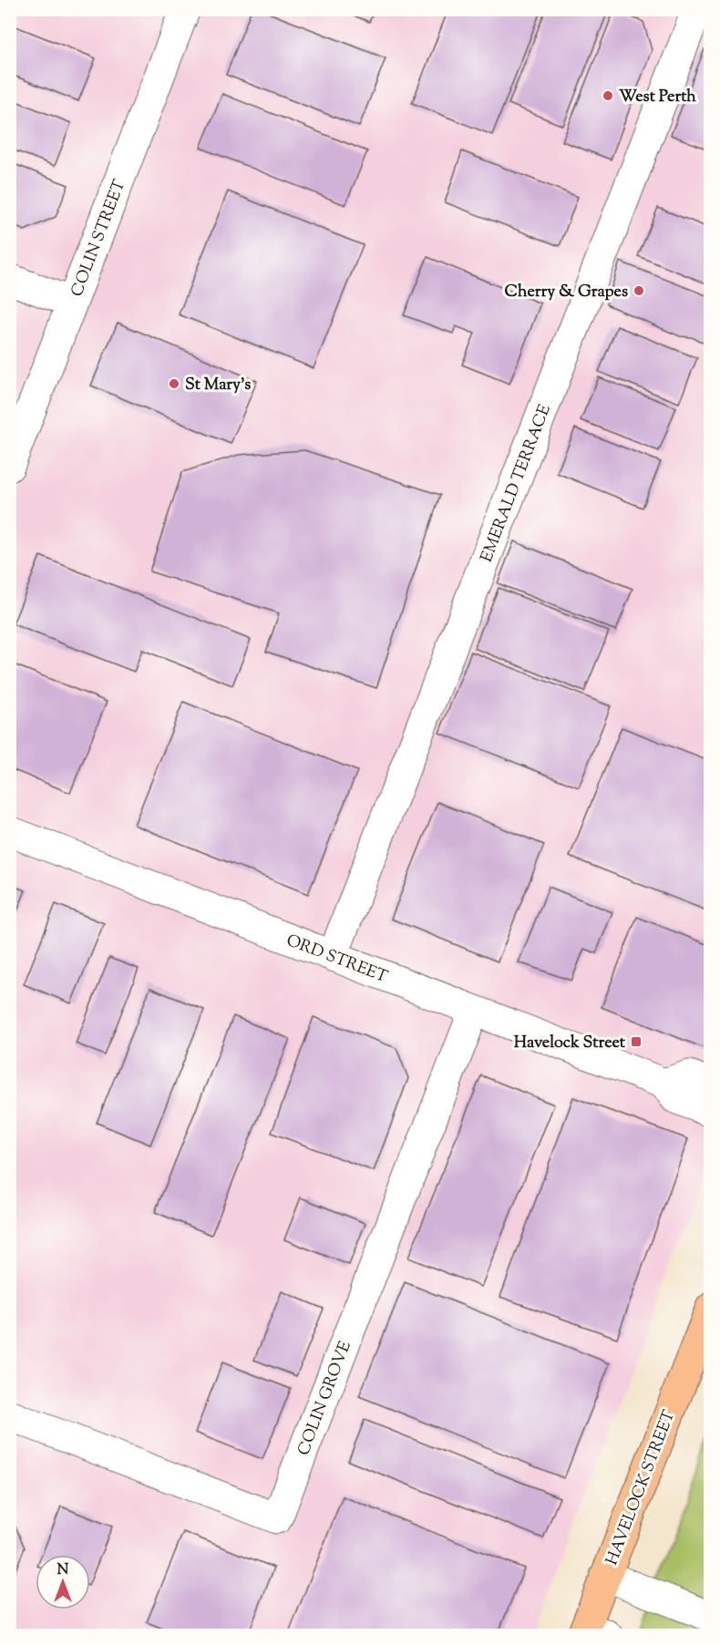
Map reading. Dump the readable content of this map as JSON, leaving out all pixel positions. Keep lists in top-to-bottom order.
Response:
{
  "streets": {
    "main road": ["HAVELOCK STREET"],
    "street": [
      "COLIN STREET",
      "EMERALD TERRACE",
      "ORD STREET",
      "COLIN GROVE"
    ]
  },
  "crossings": [
    ["EMERALD TERRACE", "ORD STREET"],
    ["ORD STREET", "COLIN GROVE"]
  ],
  "places": {
    "other": ["West Perth", "Cherry & Grapes", "St Mary's"],
    "transit": ["Havelock Street"]
  },
  "north": "top"
}
